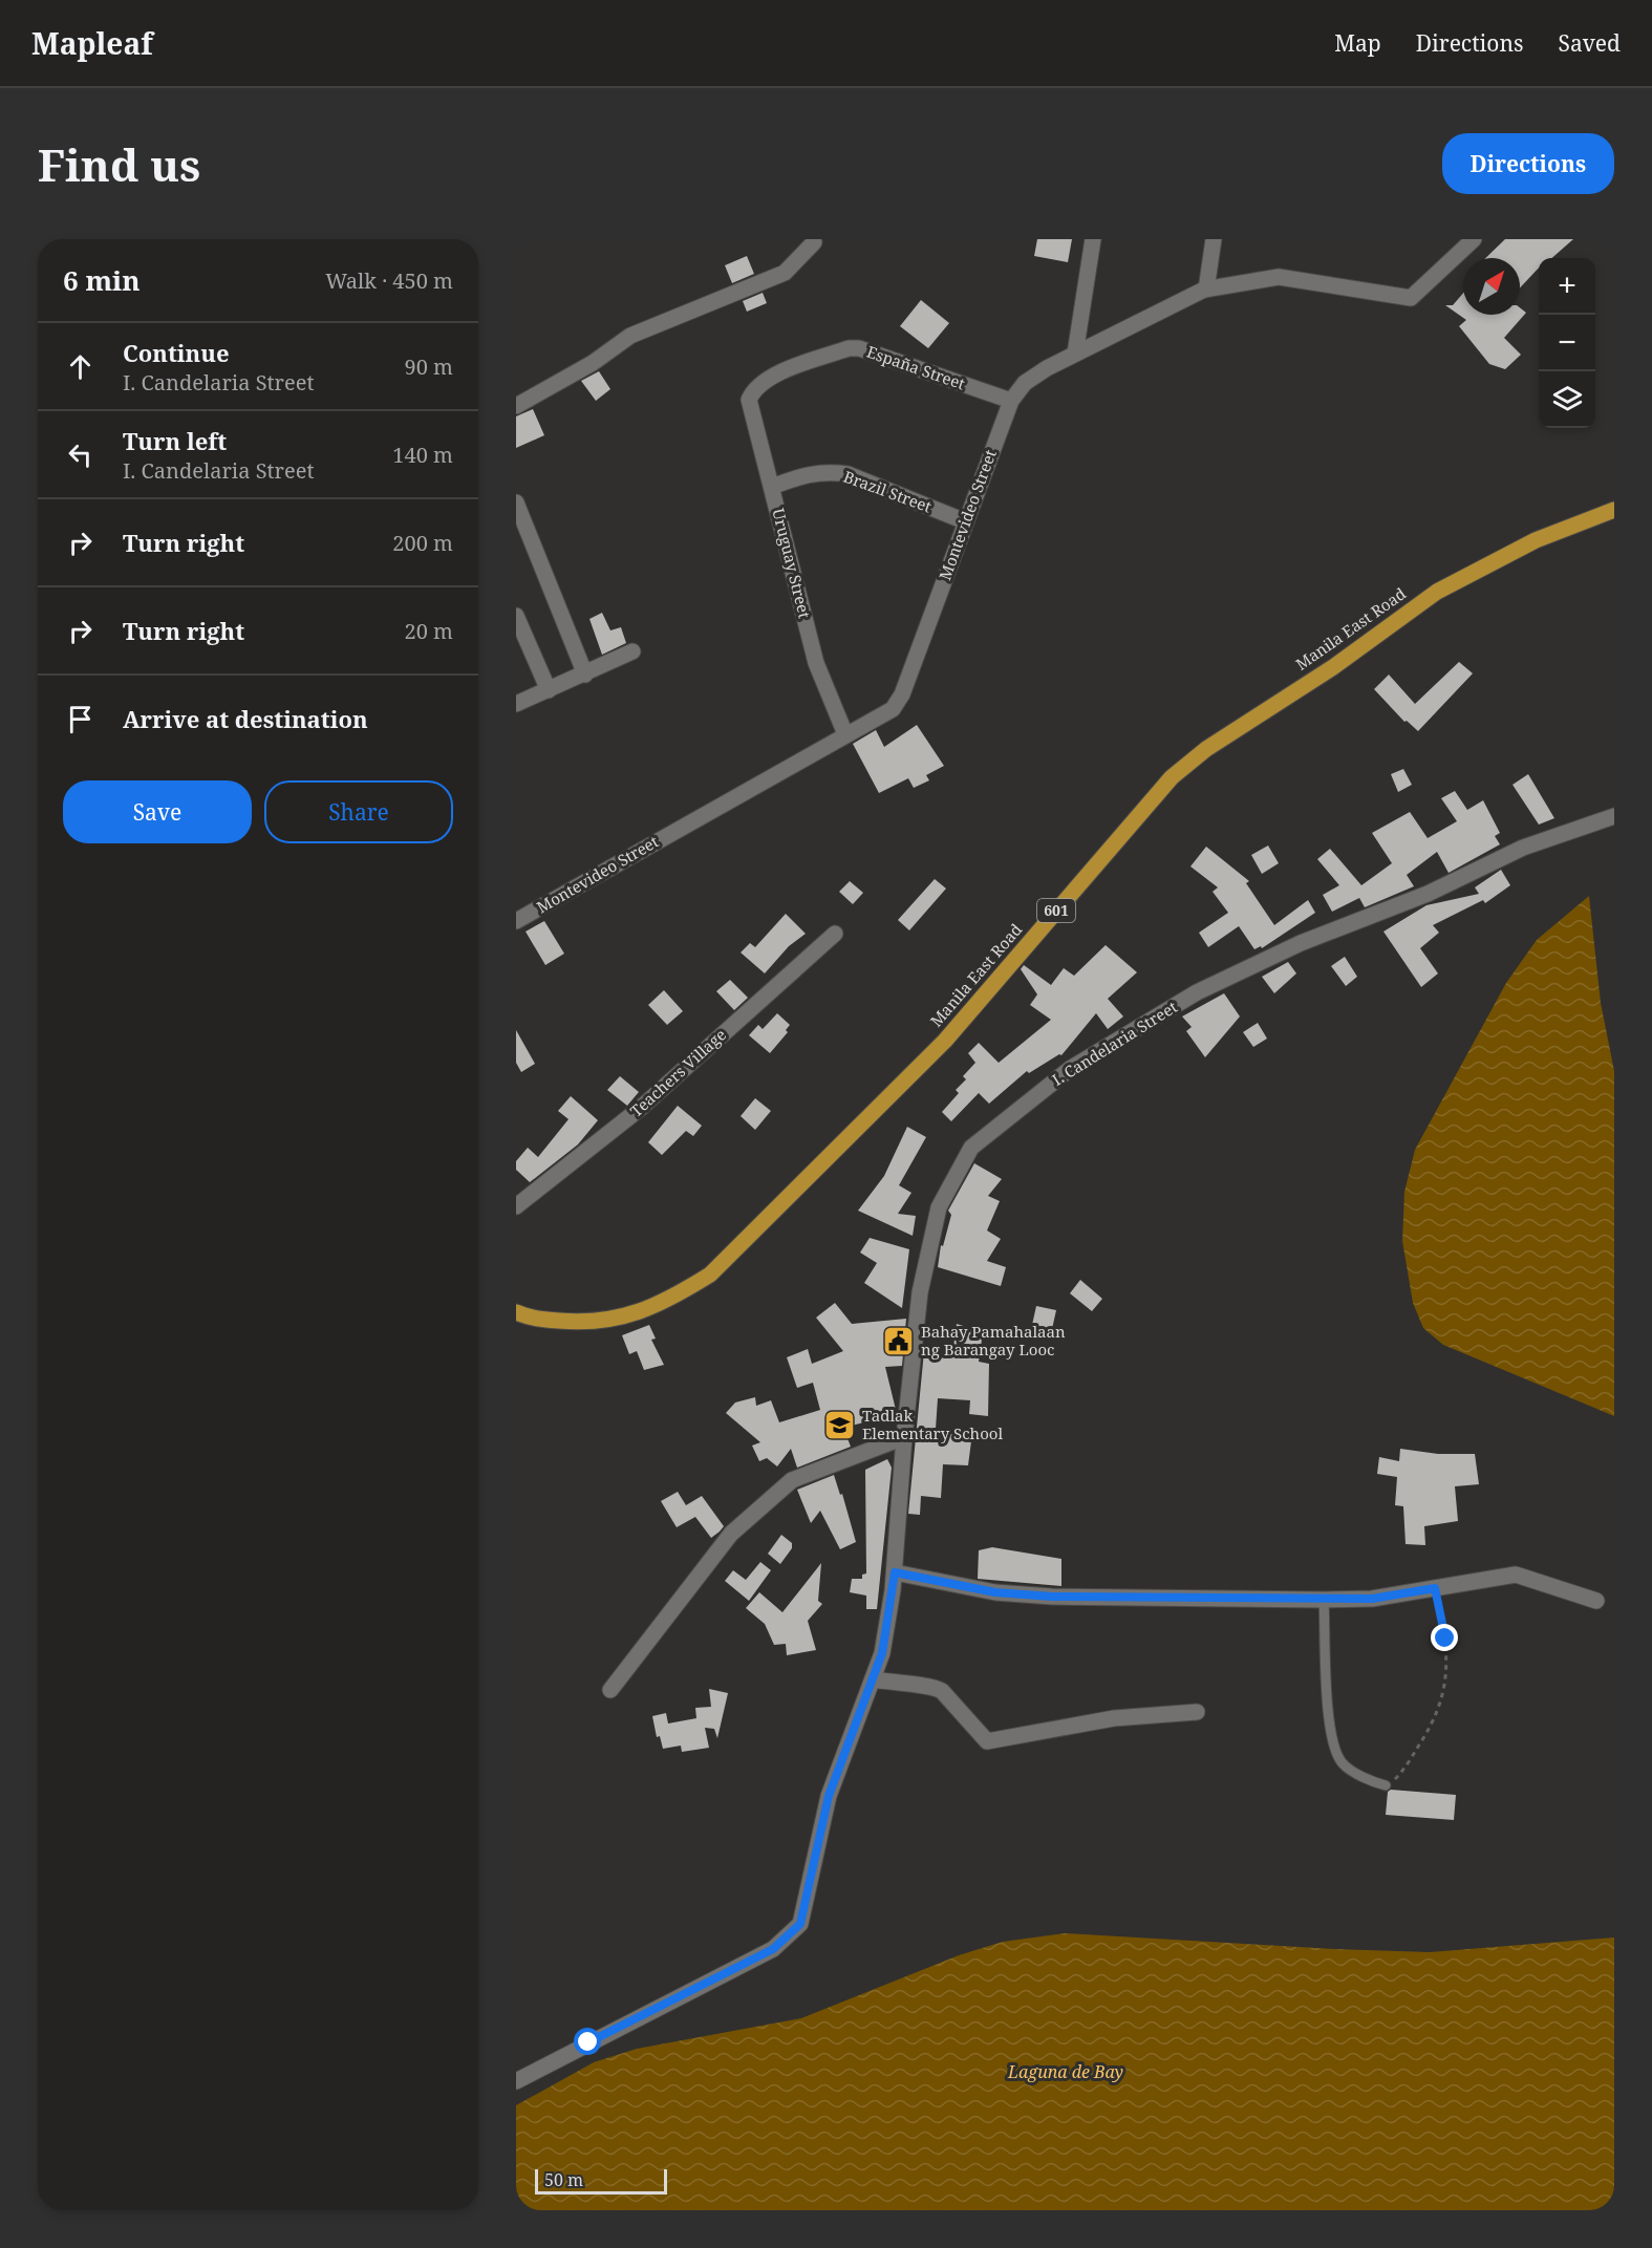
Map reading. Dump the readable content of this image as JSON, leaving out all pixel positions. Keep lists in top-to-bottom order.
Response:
{
  "streets": {
    "main road": ["Manila East Road", "601"],
    "street": [
      "España Street",
      "Brazil Street",
      "Montevideo Street",
      "Uruguay Street",
      "I. Candelaria Street",
      "Teachers Village"
    ]
  },
  "crossings": [
    ["España Street", "Montevideo Street"],
    ["España Street", "Uruguay Street"],
    ["Brazil Street", "Montevideo Street"],
    ["Brazil Street", "Uruguay Street"],
    ["Montevideo Street", "Uruguay Street"]
  ],
  "water": ["Laguna de Bay"],
  "places": {
    "public building": ["Bahay Pamahalaan ng Barangay Looc"],
    "school or university": ["Tadlak Elementary School"]
  },
  "scale_bar": "50 m",
  "north": "top right",
  "page": {
    "header": "Mapleaf",
    "nav": ["Map", "Directions", "Saved"],
    "buttons": [
      "Directions",
      ["Save", "Share"]
    ],
    "title": "Find us",
    "heading": ["6 min", "Walk · 450 m"],
    "map_buttons": ["+", "−"],
    "list": [
      ["Continue", "I. Candelaria Street", "90 m"],
      ["Turn left", "I. Candelaria Street", "140 m"],
      ["Turn right", "200 m"],
      ["Turn right", "20 m"],
      "Arrive at destination"
    ],
    "scale": "50 m"
  }
}
